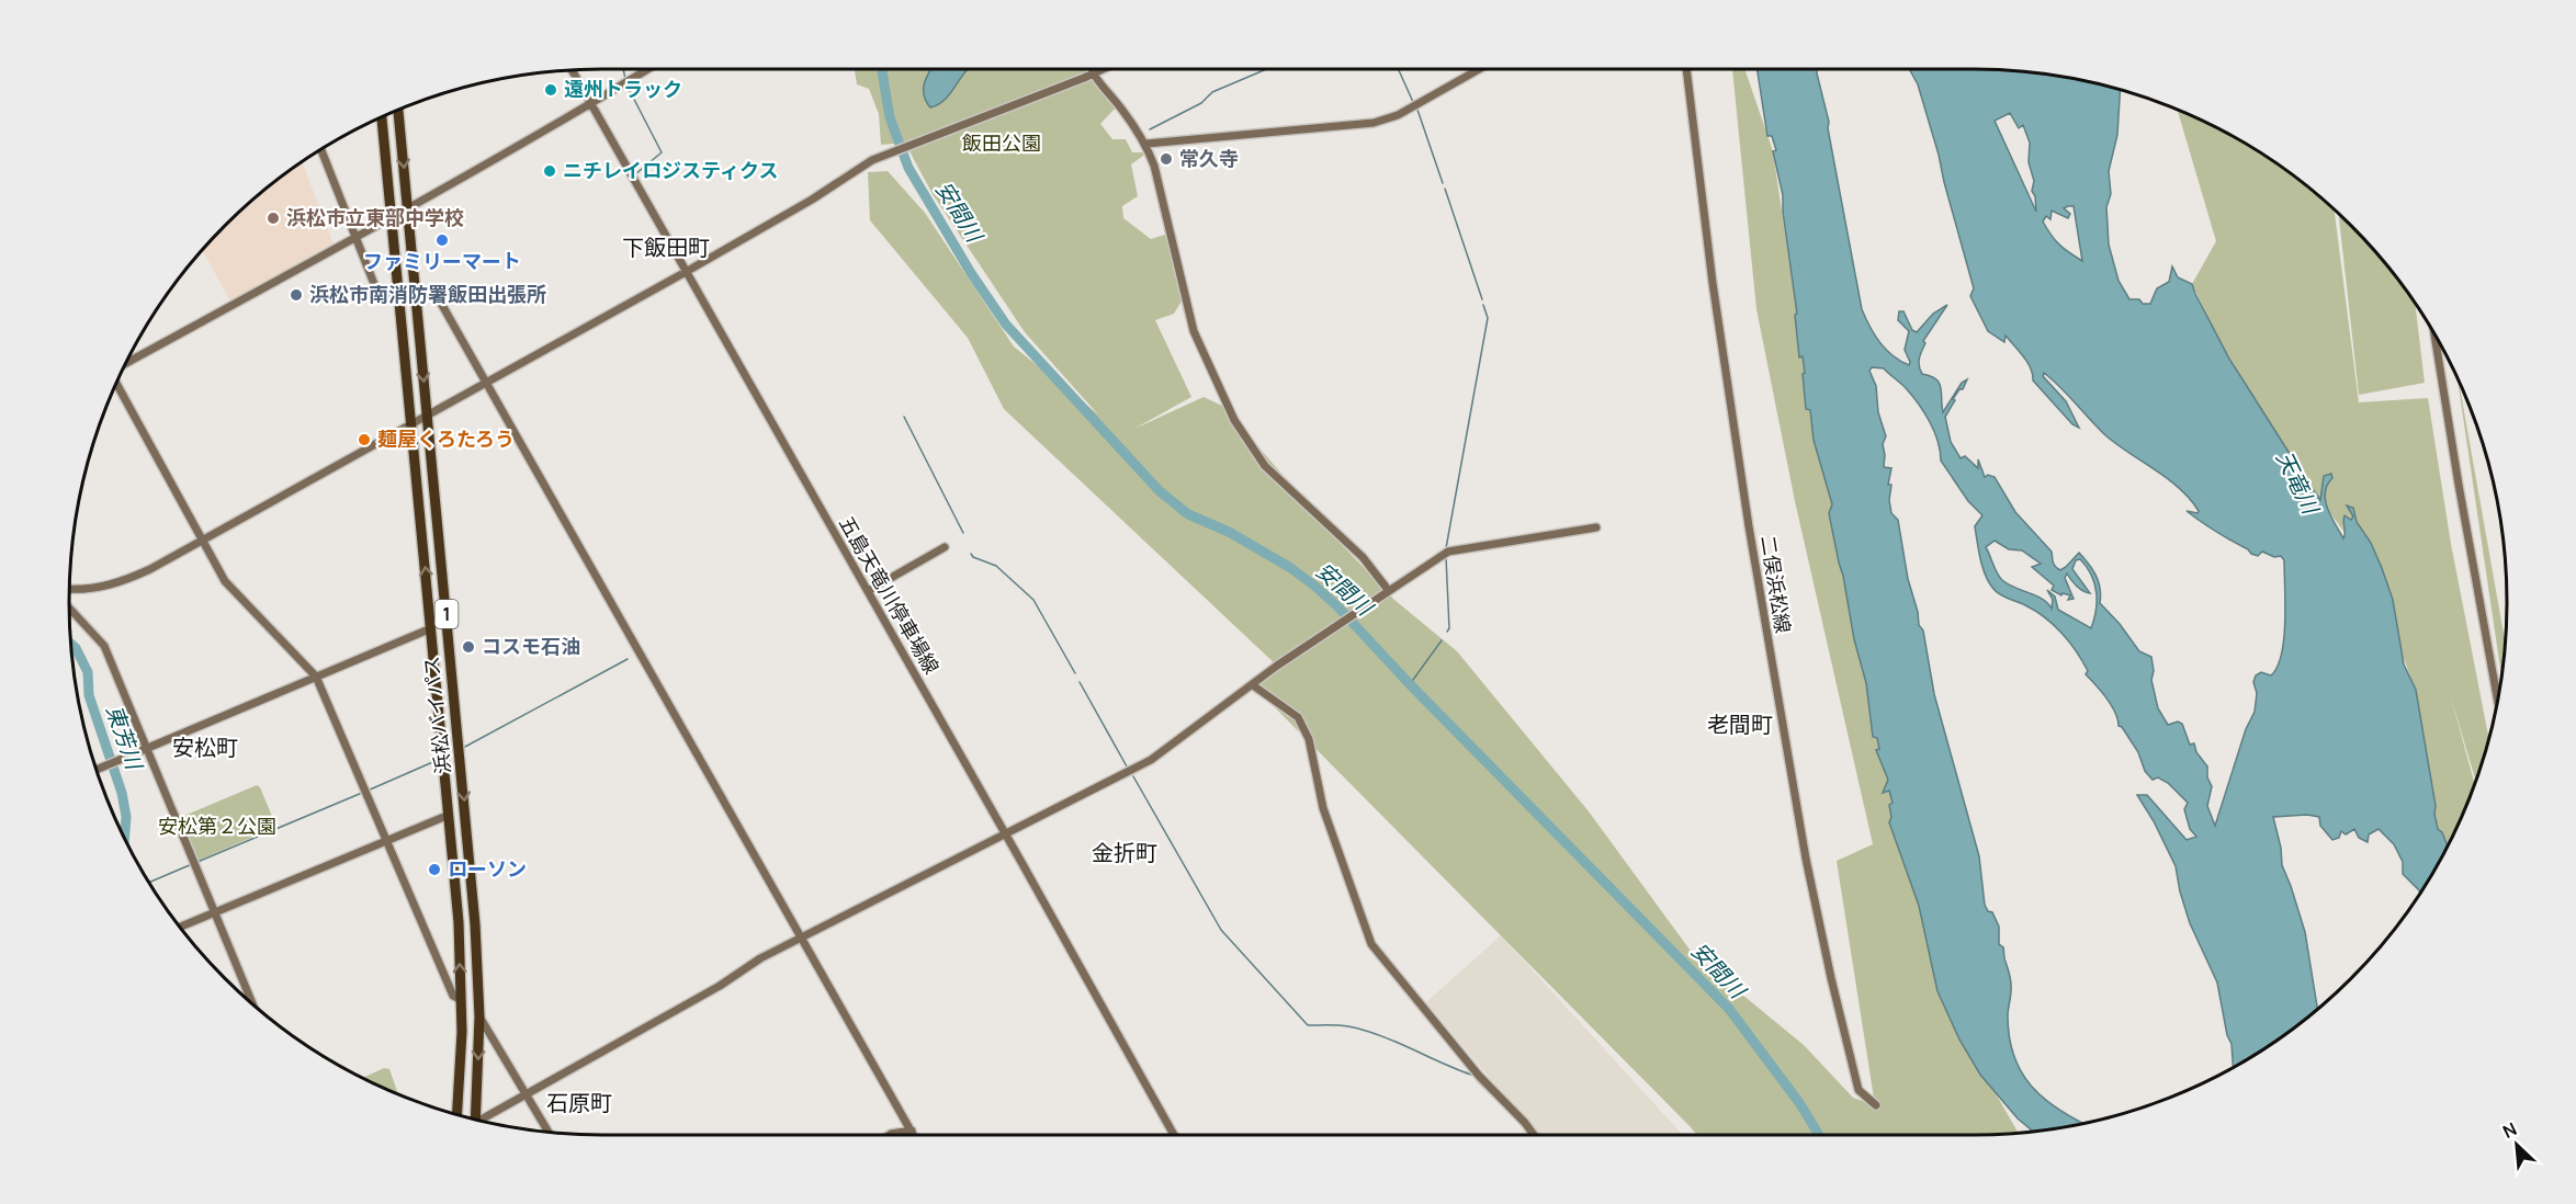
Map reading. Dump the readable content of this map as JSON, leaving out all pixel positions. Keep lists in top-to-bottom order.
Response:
{
  "streets": {
    "highway": ["1", "浜松バイパス"],
    "street": ["二俣浜松線", "五島天竜川停車場線"]
  },
  "districts": [
    "下飯田町",
    "老間町",
    "安松町",
    "金折町",
    "石原町"
  ],
  "water": ["安間川", "天竜川", "東芳川"],
  "parks": ["飯田公園", "安松第２公園"],
  "places": [
    "遠州トラック",
    "常久寺",
    "ニチレイロジスティクス",
    "浜松市立東部中学校",
    "ファミリーマート",
    "浜松市南消防署飯田出張所",
    "麺屋くろたろう",
    "コスモ石油",
    "ローソン"
  ],
  "north": "top left"
}
